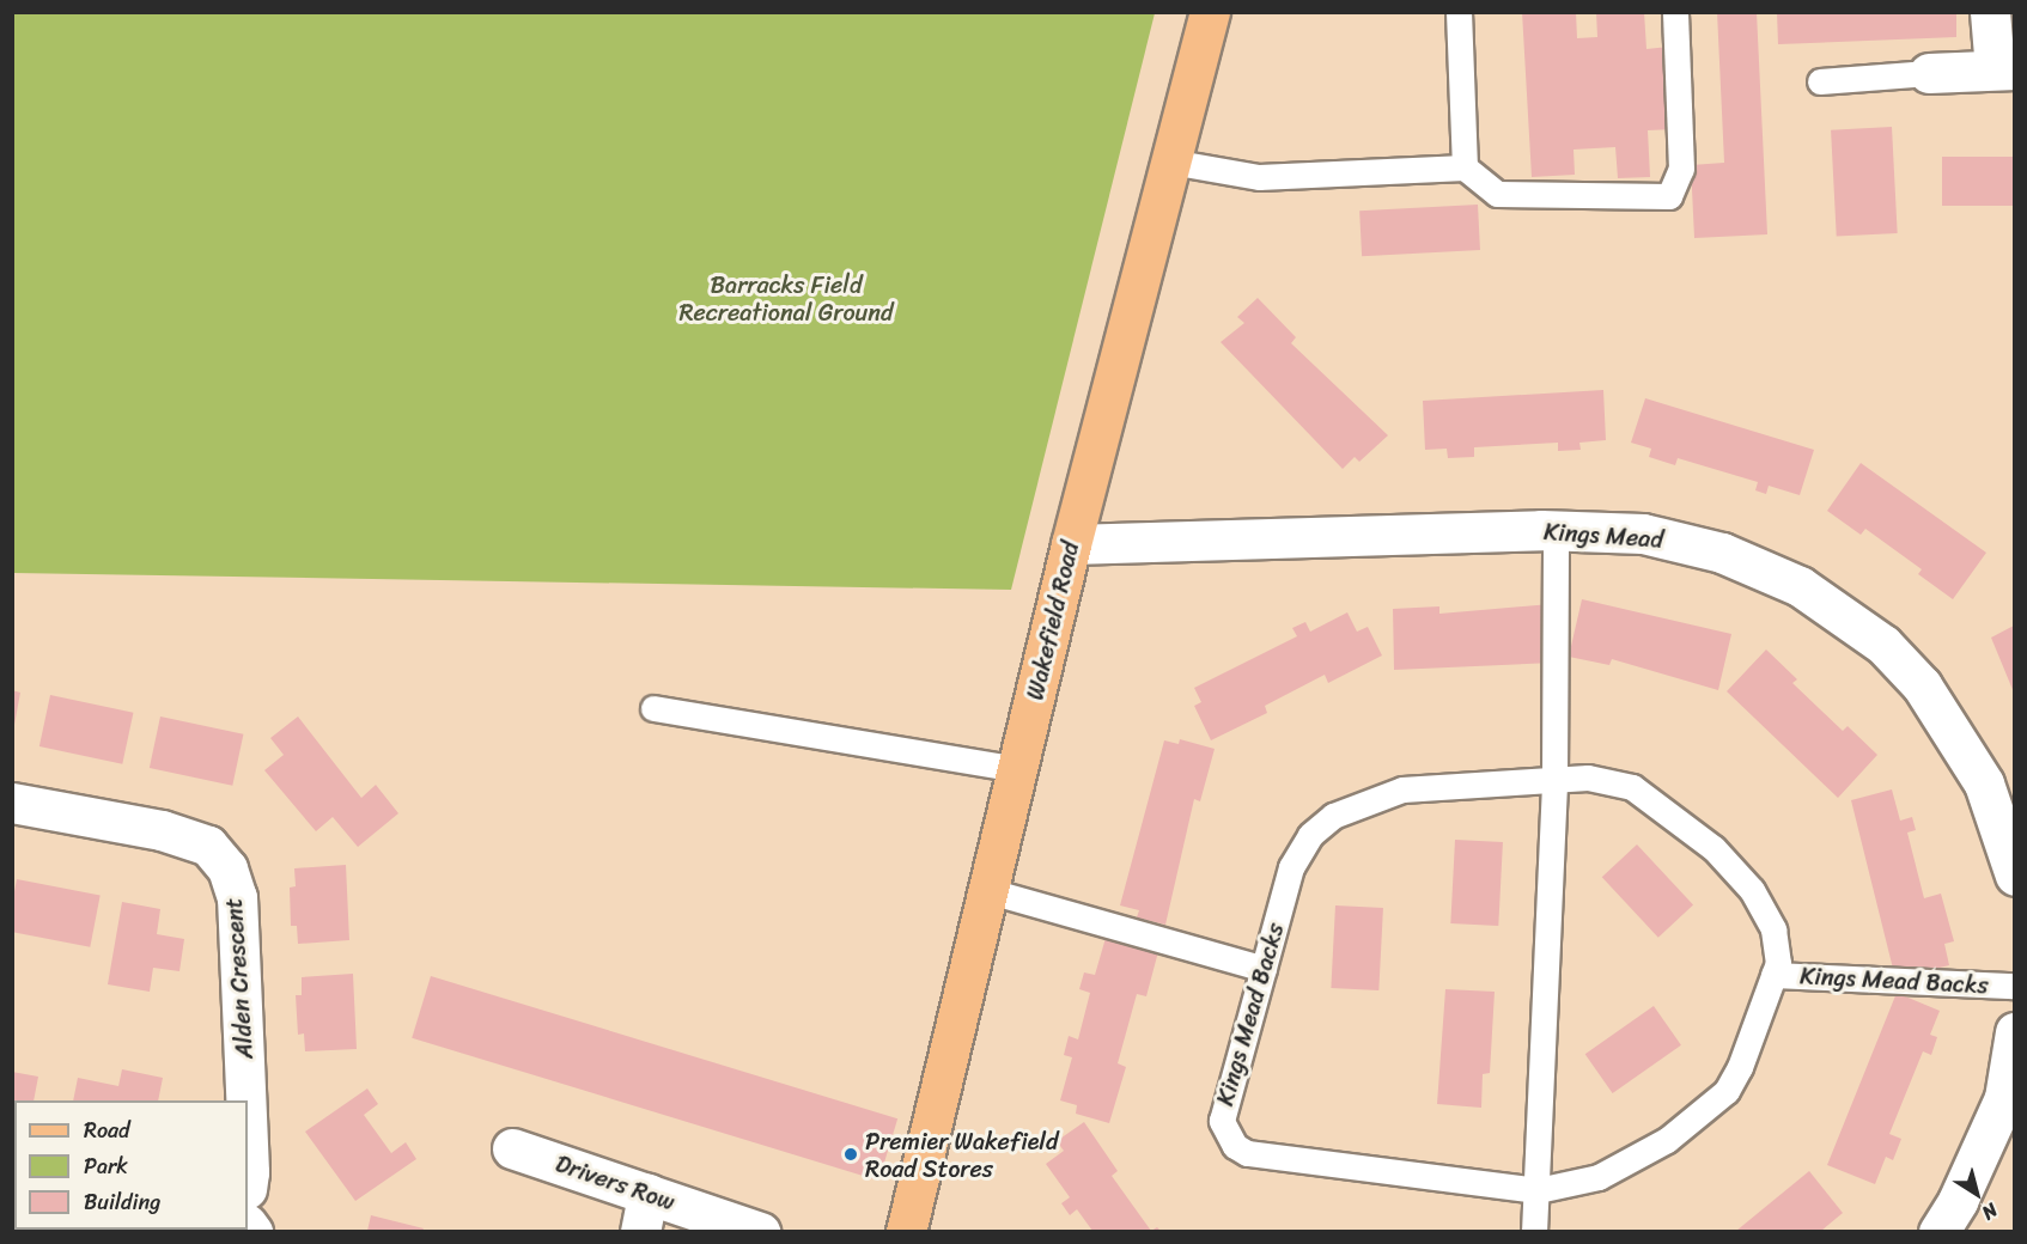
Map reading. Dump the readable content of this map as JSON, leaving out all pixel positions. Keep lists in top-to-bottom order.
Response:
{
  "streets": {
    "main road": ["Wakefield Road"],
    "street": ["Kings Mead", "Alden Crescent", "Drivers Row"],
    "lane": ["Kings Mead Backs"]
  },
  "crossings": [
    ["Kings Mead", "Wakefield Road"]
  ],
  "parks": ["Barracks Field Recreational Ground"],
  "places": ["Premier Wakefield Road Stores"],
  "legend": ["Road", "Park", "Building"],
  "north": "bottom right"
}
